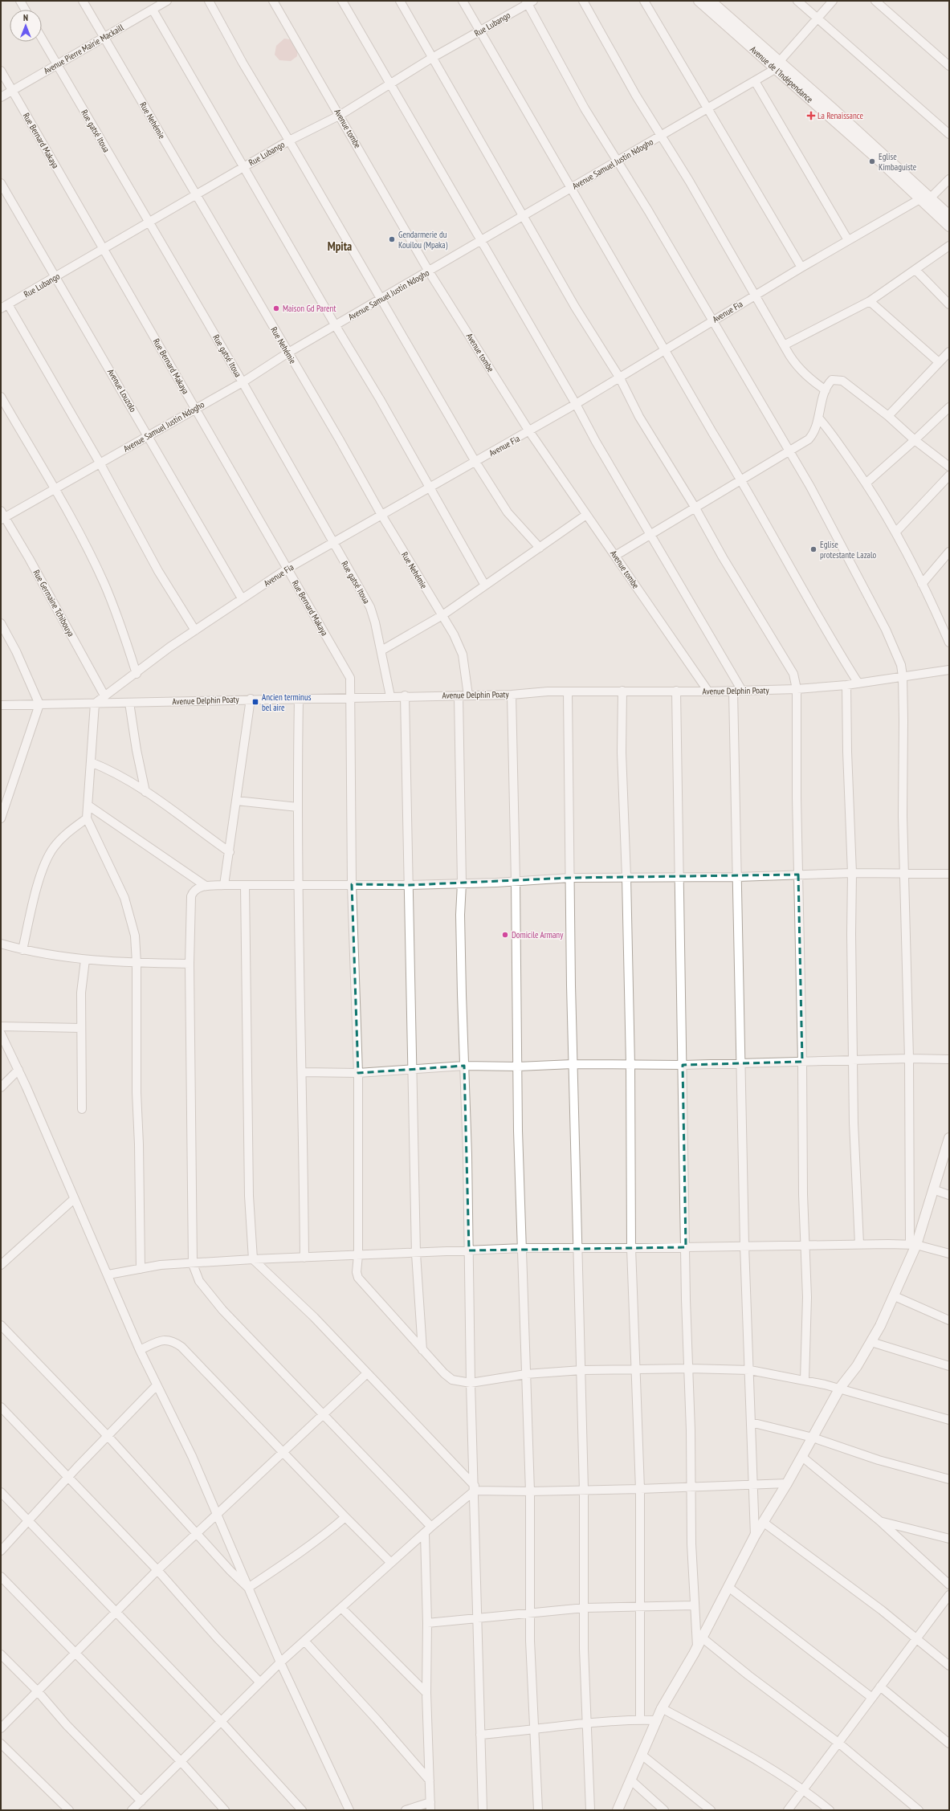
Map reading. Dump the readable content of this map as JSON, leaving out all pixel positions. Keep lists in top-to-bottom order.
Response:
{
  "streets": {
    "street": [
      "Rue Lubango",
      "Avenue Pierre Mairie Mackaill",
      "Avenue de l'Indépendance",
      "Rue Nehémie",
      "Avenue tombe",
      "Rue gatsé Itoua",
      "Rue Bernard Makaya",
      "Avenue Samuel Justin Ndogho",
      "Avenue Fia",
      "Avenue Louzolo",
      "Rue Germaine Tchibouya",
      "Avenue Delphin Poaty"
    ]
  },
  "crossings": [
    ["Rue Lubango", "Rue Nehémie"],
    ["Rue Lubango", "Avenue tombe"],
    ["Rue Lubango", "Rue gatsé Itoua"],
    ["Rue Lubango", "Rue Bernard Makaya"],
    ["Rue Lubango", "Avenue Louzolo"],
    ["Avenue Pierre Mairie Mackaill", "Rue Nehémie"],
    ["Avenue Pierre Mairie Mackaill", "Rue gatsé Itoua"],
    ["Avenue Pierre Mairie Mackaill", "Rue Bernard Makaya"],
    ["Avenue de l'Indépendance", "Avenue Samuel Justin Ndogho"],
    ["Avenue de l'Indépendance", "Avenue Fia"],
    ["Rue Nehémie", "Avenue Samuel Justin Ndogho"],
    ["Rue Nehémie", "Avenue Fia"],
    ["Rue Nehémie", "Avenue Delphin Poaty"],
    ["Avenue tombe", "Avenue Samuel Justin Ndogho"],
    ["Avenue tombe", "Avenue Fia"],
    ["Avenue tombe", "Avenue Delphin Poaty"],
    ["Rue gatsé Itoua", "Avenue Samuel Justin Ndogho"],
    ["Rue gatsé Itoua", "Avenue Fia"],
    ["Rue gatsé Itoua", "Avenue Delphin Poaty"],
    ["Rue Bernard Makaya", "Avenue Samuel Justin Ndogho"],
    ["Rue Bernard Makaya", "Avenue Fia"],
    ["Rue Bernard Makaya", "Avenue Delphin Poaty"],
    ["Avenue Samuel Justin Ndogho", "Avenue Louzolo"],
    ["Avenue Samuel Justin Ndogho", "Rue Germaine Tchibouya"],
    ["Avenue Fia", "Avenue Louzolo"],
    ["Avenue Fia", "Rue Germaine Tchibouya"],
    ["Avenue Fia", "Avenue Delphin Poaty"]
  ],
  "districts": ["Mpita"],
  "places": {
    "health": ["La Renaissance"],
    "other": [
      "Eglise Kimbaguiste",
      "Gendarmerie du Kouilou (Mpaka)",
      "Maison Gd Parent",
      "Eglise protestante Lazalo",
      "Domicile Armany"
    ],
    "transit": ["Ancien terminus bel aire"]
  },
  "north": "top"
}
